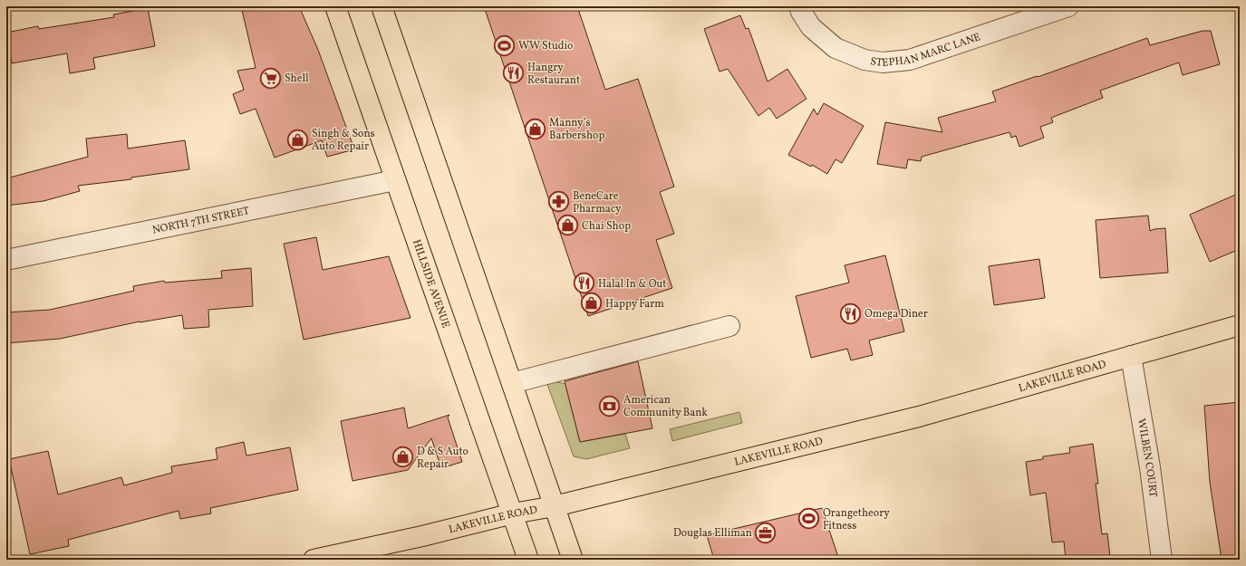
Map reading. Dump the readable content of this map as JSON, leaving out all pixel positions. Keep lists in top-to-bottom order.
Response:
{
  "streets": {
    "main road": ["HILLSIDE AVENUE", "LAKEVILLE ROAD"],
    "street": ["STEPHAN MARC LANE", "NORTH 7TH STREET", "WILBEN COURT"]
  },
  "crossings": [
    ["NORTH 7TH STREET", "HILLSIDE AVENUE"],
    ["HILLSIDE AVENUE", "LAKEVILLE ROAD"],
    ["LAKEVILLE ROAD", "WILBEN COURT"]
  ],
  "places": {
    "sports": ["WW Studio", "Orangetheory Fitness"],
    "restaurant": ["Hangry Restaurant", "Halal In & Out", "Omega Diner"],
    "supermarket": ["Shell"],
    "shop": [
      "Manny’s Barbershop",
      "Singh & Sons Auto Repair",
      "Chai Shop",
      "Happy Farm",
      "D & S Auto Repair"
    ],
    "pharmacy": ["BeneCare Pharmacy"],
    "bank": ["American Community Bank"],
    "office": ["Douglas Elliman"]
  }
}
